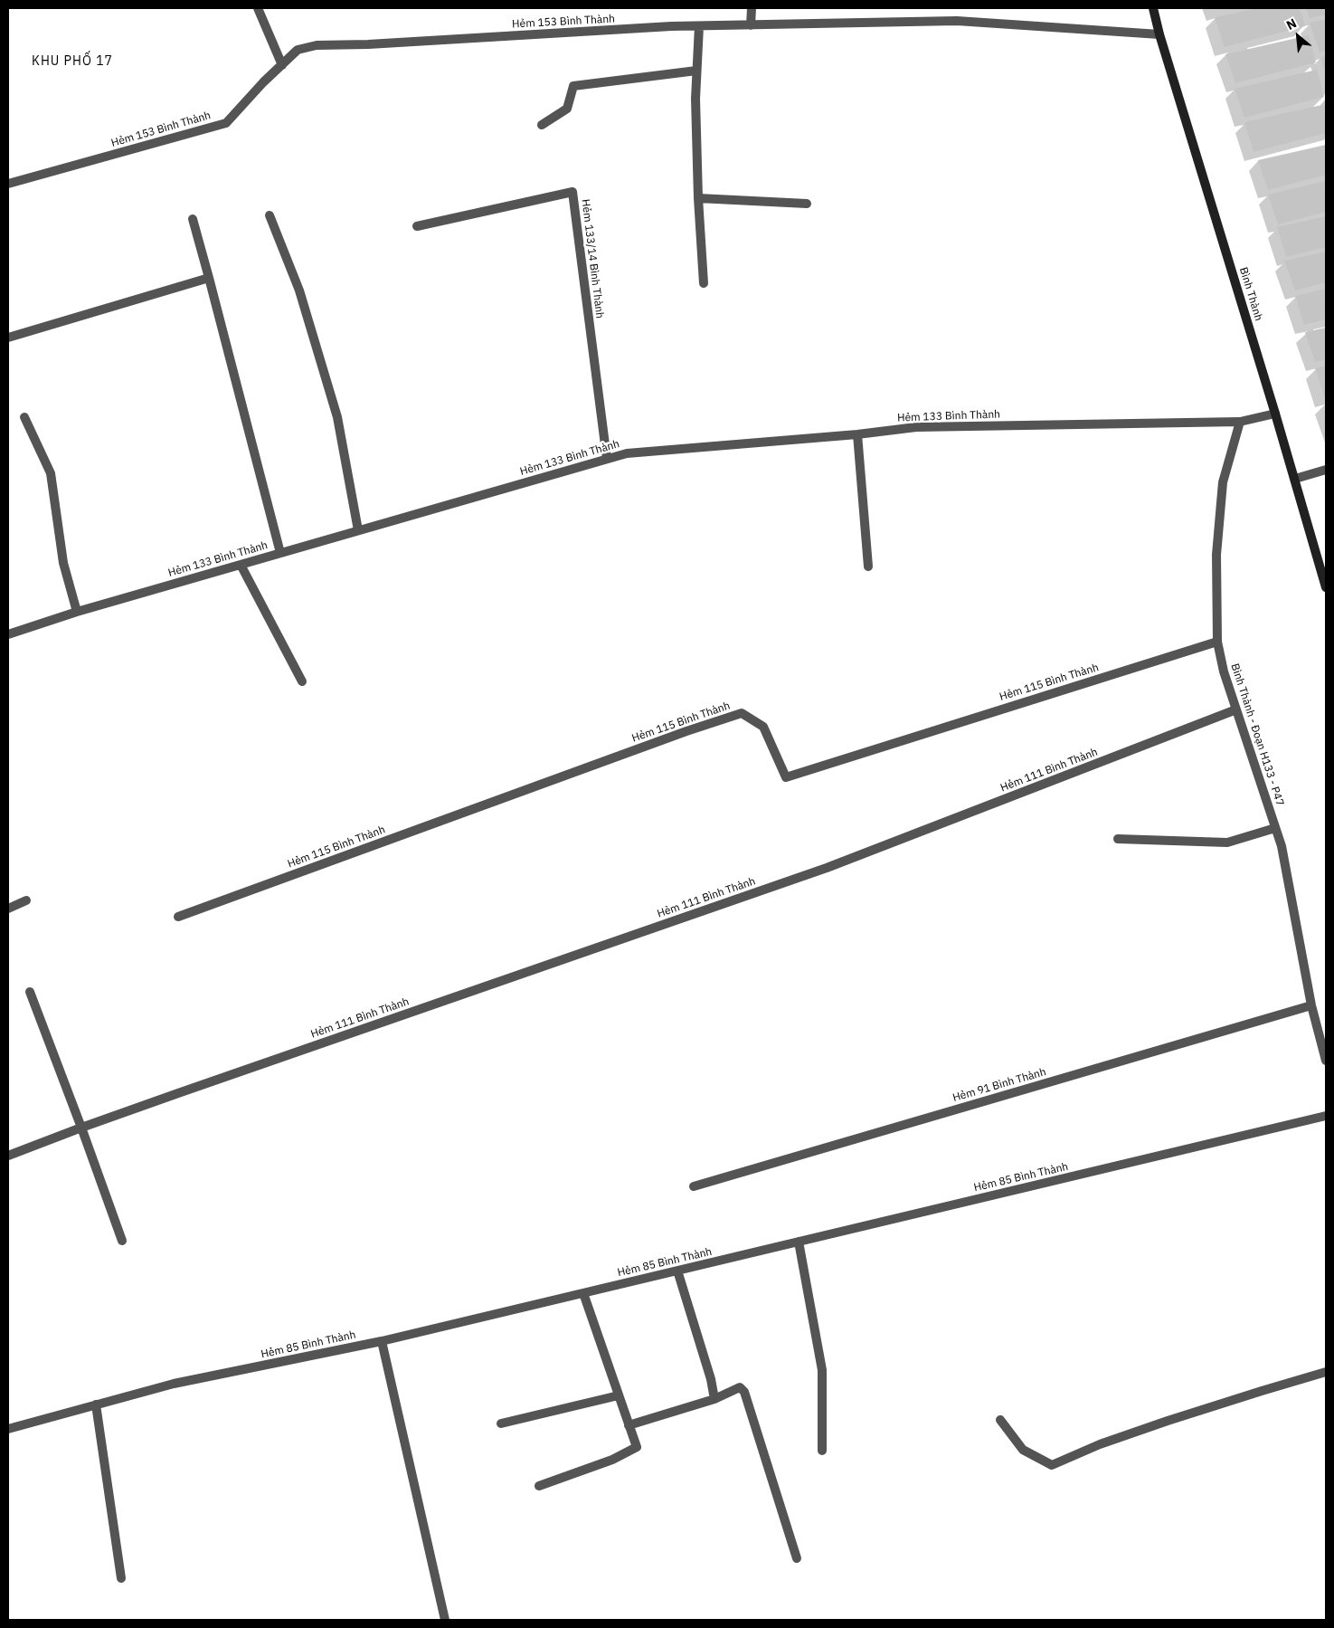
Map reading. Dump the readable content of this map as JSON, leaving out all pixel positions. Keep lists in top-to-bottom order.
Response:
{
  "streets": {
    "street": [
      "Hẻm 153 Bình Thành",
      "Hẻm 133/14 Bình Thành",
      "Bình Thành",
      "Hẻm 133 Bình Thành",
      "Hẻm 115 Bình Thành",
      "Bình Thành - Đoạn H133 - P47",
      "Hẻm 111 Bình Thành",
      "Hẻm 91 Bình Thành",
      "Hẻm 85 Bình Thành"
    ]
  },
  "crossings": [
    ["Hẻm 153 Bình Thành", "Bình Thành"],
    ["Hẻm 133/14 Bình Thành", "Hẻm 133 Bình Thành"],
    ["Hẻm 133 Bình Thành", "Bình Thành - Đoạn H133 - P47"],
    ["Hẻm 115 Bình Thành", "Bình Thành - Đoạn H133 - P47"],
    ["Bình Thành - Đoạn H133 - P47", "Hẻm 111 Bình Thành"],
    ["Bình Thành - Đoạn H133 - P47", "Hẻm 91 Bình Thành"]
  ],
  "districts": ["KHU PHỐ 17"],
  "north": "top left"
}
